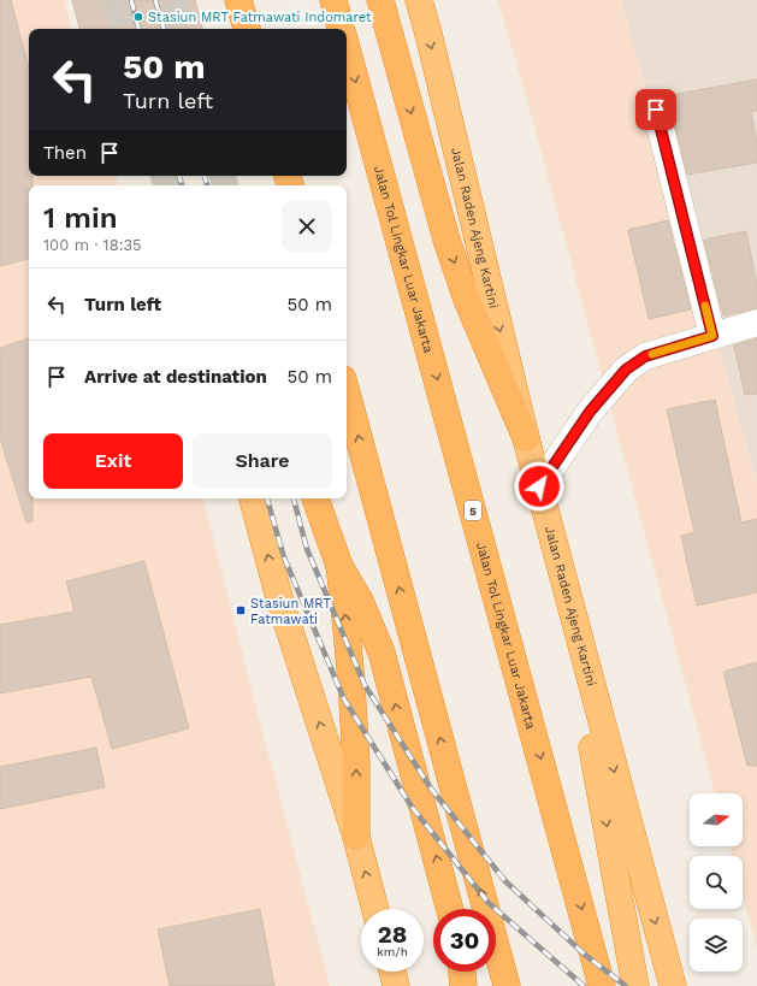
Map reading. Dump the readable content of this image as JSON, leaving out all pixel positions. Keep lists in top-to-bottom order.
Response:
{
  "streets": {
    "highway": ["Jalan Raden Ajeng Kartini", "Jalan Tol Lingkar Luar Jakarta", "5"]
  },
  "places": {
    "other": ["Stasiun MRT Fatmawati Indomaret"],
    "transit": ["Stasiun MRT Fatmawati"]
  },
  "north": "right",
  "page": {
    "turn": ["50 m", "Turn left"],
    "then": "Then",
    "heading": ["1 min", "100 m · 18:35"],
    "list": [
      {
        "name": "Turn left",
        "value": "50 m"
      },
      {
        "name": "Arrive at destination",
        "value": "50 m"
      }
    ],
    "buttons": ["Exit", "Share"],
    "speed": "28 km/h",
    "limit": "30"
  }
}
